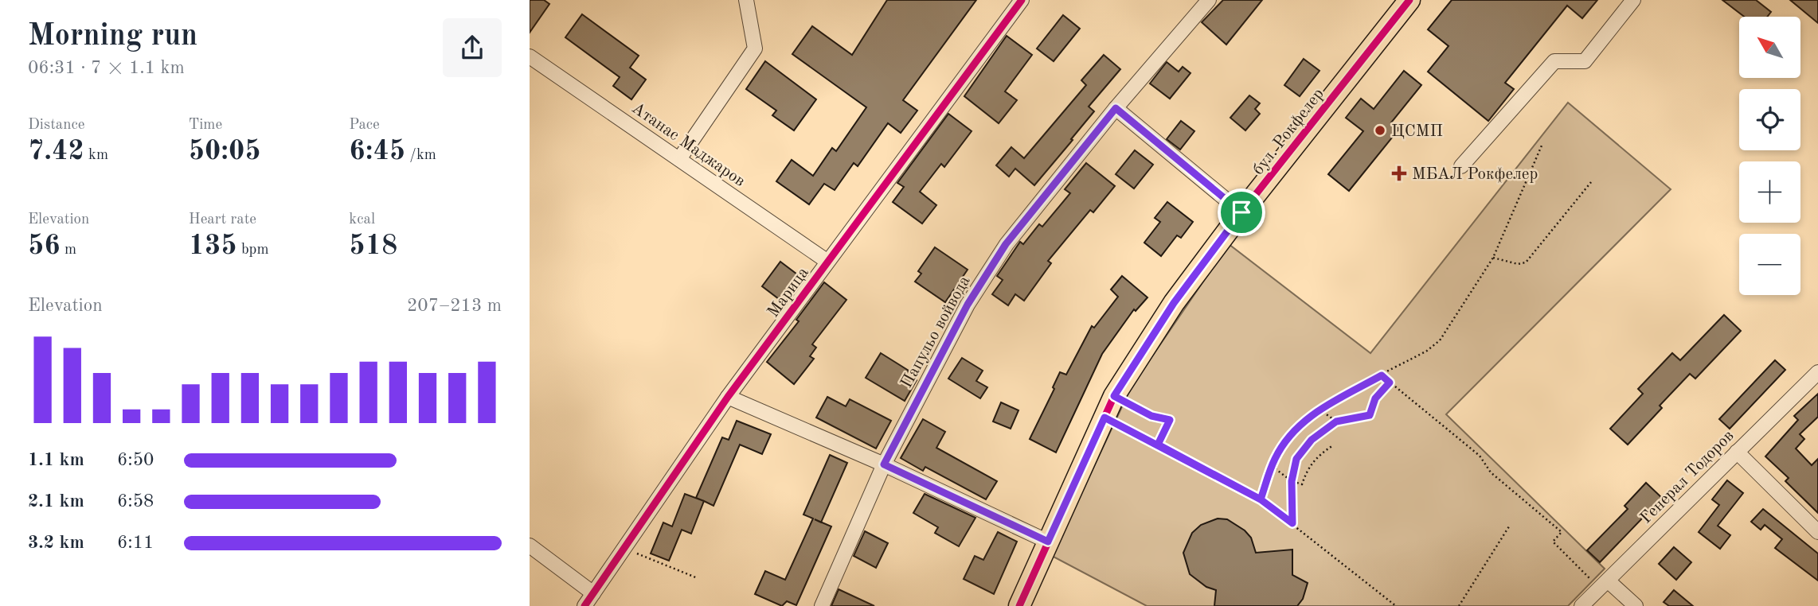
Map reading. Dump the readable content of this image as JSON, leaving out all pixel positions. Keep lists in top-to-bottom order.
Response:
{
  "streets": {
    "main road": ["бул. Рокфелер"],
    "street": [
      "Атанас Маджаров",
      "Марица",
      "Папульо войвода",
      "Генерал Тодоров"
    ]
  },
  "crossings": [
    ["Атанас Маджаров", "Марица"]
  ],
  "places": {
    "other": ["ЦСМП"],
    "health": ["МБАЛ Рокфелер"]
  },
  "north": "top left",
  "page": {
    "heading": ["Morning run", "06:31 · 7 × 1.1 km"],
    "map_buttons": ["+", "−"],
    "stats": [
      ["Distance", "7.42 km"],
      ["Time", "50:05"],
      ["Pace", "6:45 /km"],
      ["Elevation", "56 m"],
      ["Heart rate", "135 bpm"],
      ["kcal", "518"]
    ],
    "chart": ["Elevation", "207–213 m"],
    "list": [
      {
        "name": "1.1 km",
        "note": "6:50"
      },
      {
        "name": "2.1 km",
        "note": "6:58"
      },
      {
        "name": "3.2 km",
        "note": "6:11"
      }
    ]
  }
}
